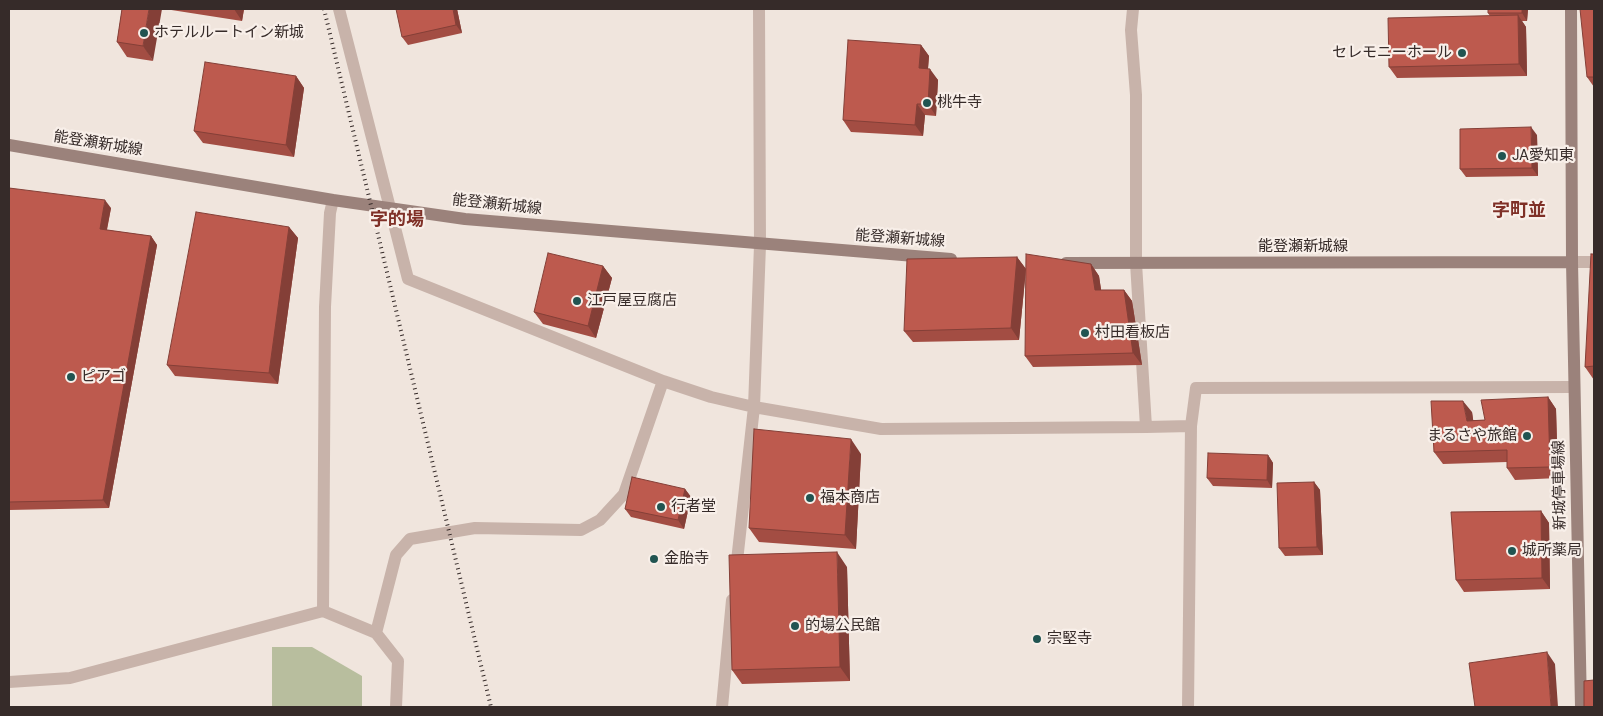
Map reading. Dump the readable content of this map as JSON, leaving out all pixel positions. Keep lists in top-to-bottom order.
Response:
{
  "streets": {
    "main road": ["能登瀬新城線", "新城停車場線"]
  },
  "crossings": [
    ["能登瀬新城線", "新城停車場線"]
  ],
  "districts": ["字町並", "字的場"],
  "places": [
    "ホテルルートイン新城",
    "セレモニーホール",
    "桃牛寺",
    "JA愛知東",
    "江戸屋豆腐店",
    "村田看板店",
    "ピアゴ",
    "まるさや旅館",
    "福本商店",
    "行者堂",
    "城所薬局",
    "金胎寺",
    "的場公民館",
    "宗堅寺"
  ]
}
